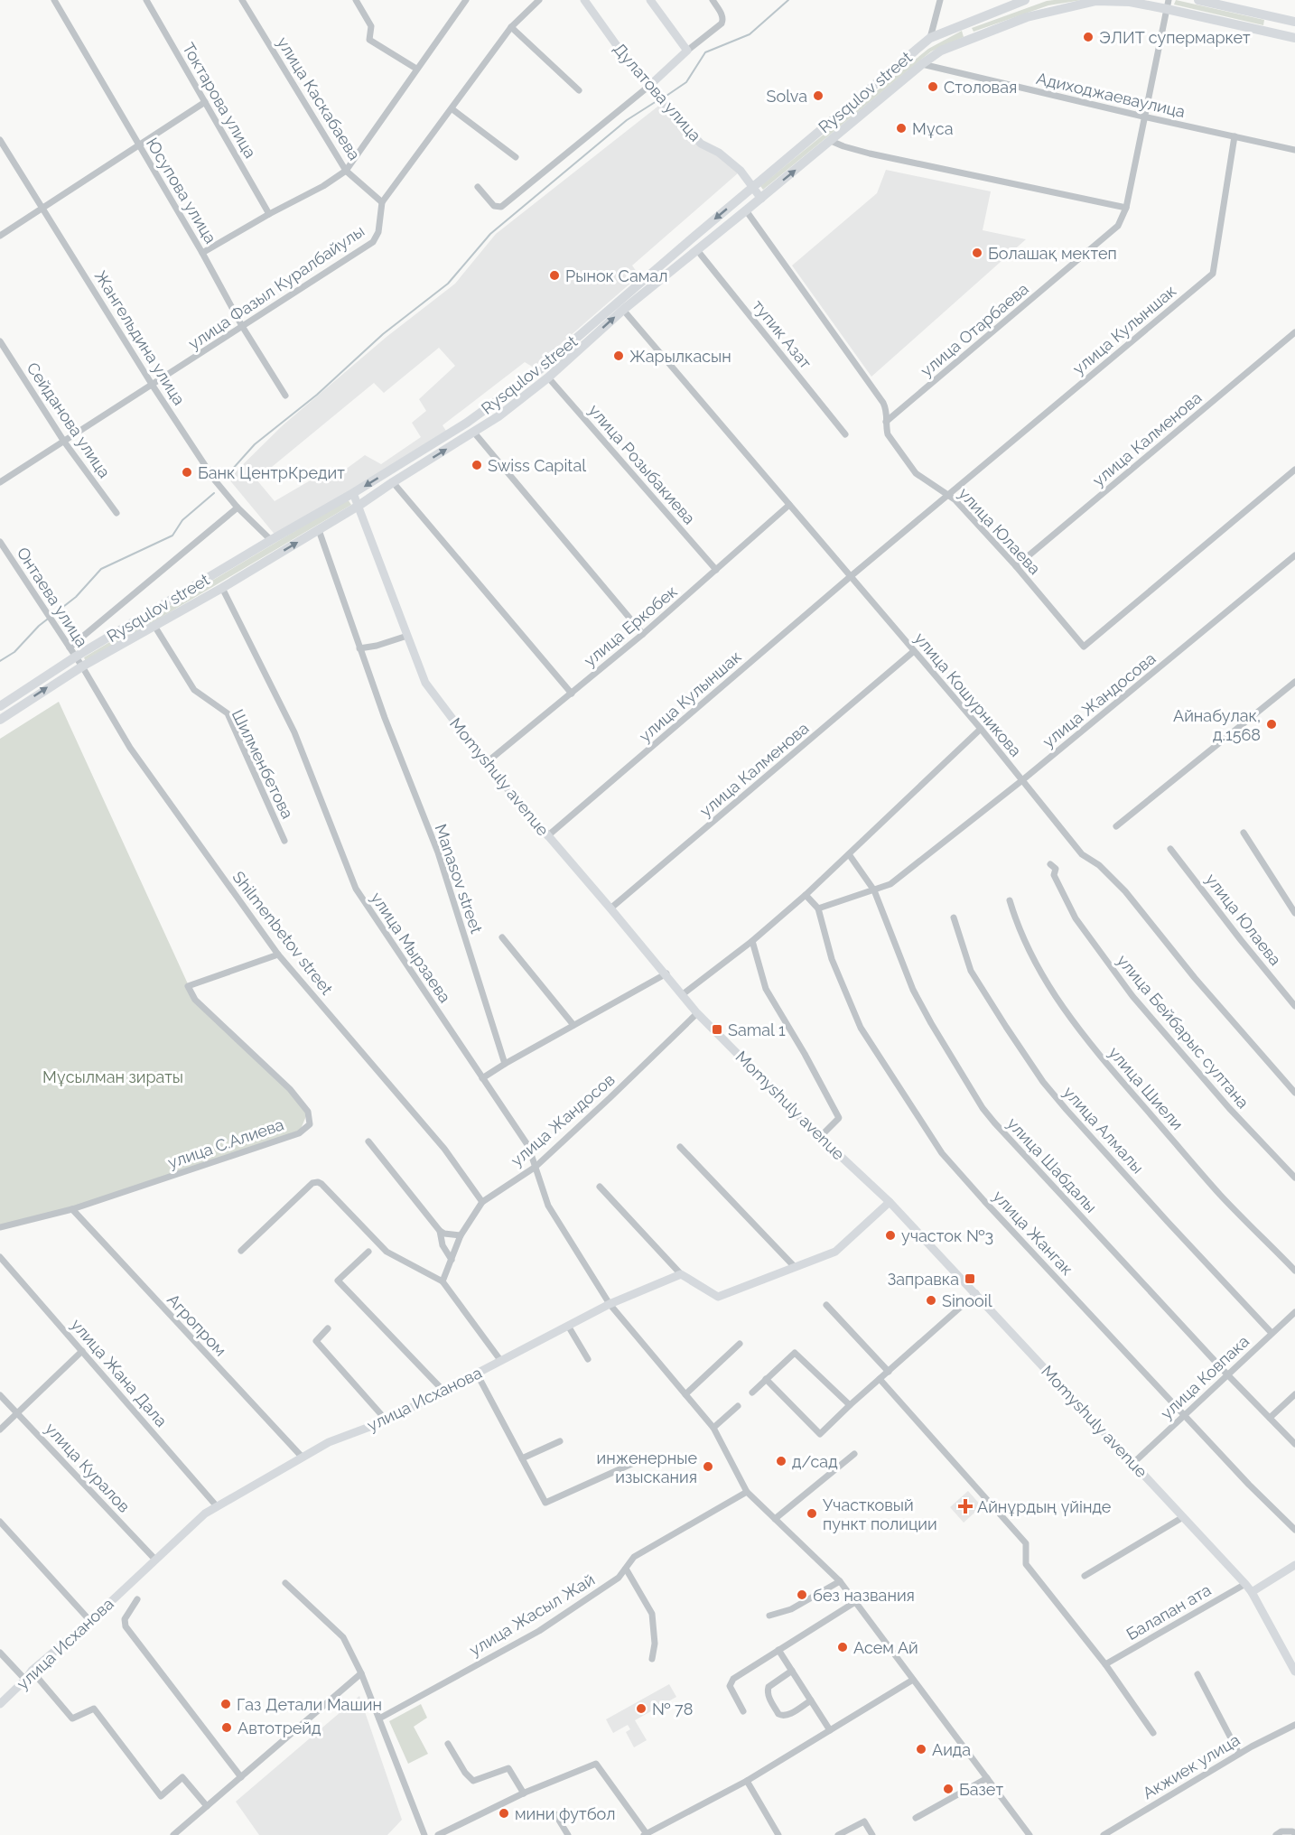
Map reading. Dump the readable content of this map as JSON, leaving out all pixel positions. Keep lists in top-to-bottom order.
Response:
{
  "streets": {
    "main road": [
      "Дулатова улица",
      "Rysqulov street",
      "Momyshuly avenue",
      "улица Исханова"
    ],
    "street": [
      "Адиходжаеваулица",
      "улица Каскабаева",
      "Токтарова улица",
      "Юсупова улица",
      "улица Фазыл Куралбайулы",
      "улица Отарбаева",
      "улица Кулыншак",
      "тупик Азат",
      "Жангельдина улица",
      "Сейданова улица",
      "улица Калменова",
      "улица Розыбакиева",
      "улица Юлаева",
      "Онтаева улица",
      "улица Еркобек",
      "улица Кошурникова",
      "улица Жандосова",
      "Шилменбетова",
      "Manasov street",
      "Shilmenbetov street",
      "улица Мырзаева",
      "улица Бейбарыс султана",
      "улица Шиели",
      "улица Жандосов",
      "улица Алмалы",
      "улица С.Алиева",
      "улица Шабдалы",
      "улица Жангак",
      "Агропром",
      "улица Жана Дала",
      "улица Ковпака",
      "улица Куралов",
      "Балапан ата",
      "улица Жасыл Жай",
      "Акжиек улица"
    ]
  },
  "crossings": [
    ["Дулатова улица", "Rysqulov street"],
    ["Rysqulov street", "Адиходжаеваулица"],
    ["Rysqulov street", "тупик Азат"],
    ["Rysqulov street", "Жангельдина улица"],
    ["Rysqulov street", "улица Розыбакиева"],
    ["Rysqulov street", "улица Юлаева"],
    ["Rysqulov street", "Онтаева улица"],
    ["Rysqulov street", "улица Кошурникова"],
    ["Rysqulov street", "Шилменбетова"],
    ["Rysqulov street", "Momyshuly avenue"],
    ["Rysqulov street", "Manasov street"],
    ["Rysqulov street", "Shilmenbetov street"],
    ["Rysqulov street", "улица Мырзаева"],
    ["Адиходжаеваулица", "улица Отарбаева"],
    ["Адиходжаеваулица", "улица Кулыншак"],
    ["улица Каскабаева", "улица Фазыл Куралбайулы"],
    ["Юсупова улица", "улица Фазыл Куралбайулы"],
    ["улица Фазыл Куралбайулы", "Жангельдина улица"],
    ["улица Фазыл Куралбайулы", "Сейданова улица"],
    ["улица Отарбаева", "улица Юлаева"],
    ["улица Кулыншак", "улица Юлаева"],
    ["улица Кулыншак", "улица Кошурникова"],
    ["улица Кулыншак", "Momyshuly avenue"],
    ["улица Калменова", "улица Юлаева"],
    ["улица Калменова", "улица Кошурникова"],
    ["улица Калменова", "Momyshuly avenue"],
    ["улица Розыбакиева", "улица Еркобек"],
    ["Онтаева улица", "Shilmenbetov street"],
    ["улица Еркобек", "улица Кошурникова"],
    ["улица Еркобек", "Momyshuly avenue"],
    ["улица Кошурникова", "улица Жандосова"],
    ["улица Жандосова", "улица Шабдалы"],
    ["улица Жандосова", "улица Жангак"],
    ["Momyshuly avenue", "улица Жандосов"],
    ["Momyshuly avenue", "улица Ковпака"],
    ["Momyshuly avenue", "Балапан ата"],
    ["Shilmenbetov street", "улица Жандосов"],
    ["Shilmenbetov street", "улица С.Алиева"],
    ["улица Мырзаева", "улица Жандосов"],
    ["улица Мырзаева", "улица Исханова"],
    ["улица Мырзаева", "улица Жасыл Жай"],
    ["улица Алмалы", "улица Ковпака"],
    ["улица С.Алиева", "Агропром"],
    ["улица Шабдалы", "улица Ковпака"],
    ["улица Жангак", "улица Ковпака"],
    ["Агропром", "улица Исханова"],
    ["улица Жана Дала", "улица Исханова"],
    ["улица Исханова", "улица Куралов"]
  ],
  "parks": ["Мұсылман зираты"],
  "places": {
    "other": [
      "ЭЛИТ супермаркет",
      "Столовая",
      "Solva",
      "Мұса",
      "Болашақ мектеп",
      "Рынок Самал",
      "Жарылкасын",
      "Swiss Capital",
      "Банк ЦентрКредит",
      "Айнабулак, д.1568",
      "участок №3",
      "Sinooil",
      "д/сад",
      "инженерные изыскания",
      "Участковый пункт полиции",
      "без названия",
      "Асем Ай",
      "Газ Детали Машин",
      "№ 78",
      "Автотрейд",
      "Аида",
      "Базет",
      "мини футбол"
    ],
    "transit": ["Samal 1", "Заправка"],
    "health": ["Айнұрдың үйінде"]
  }
}
